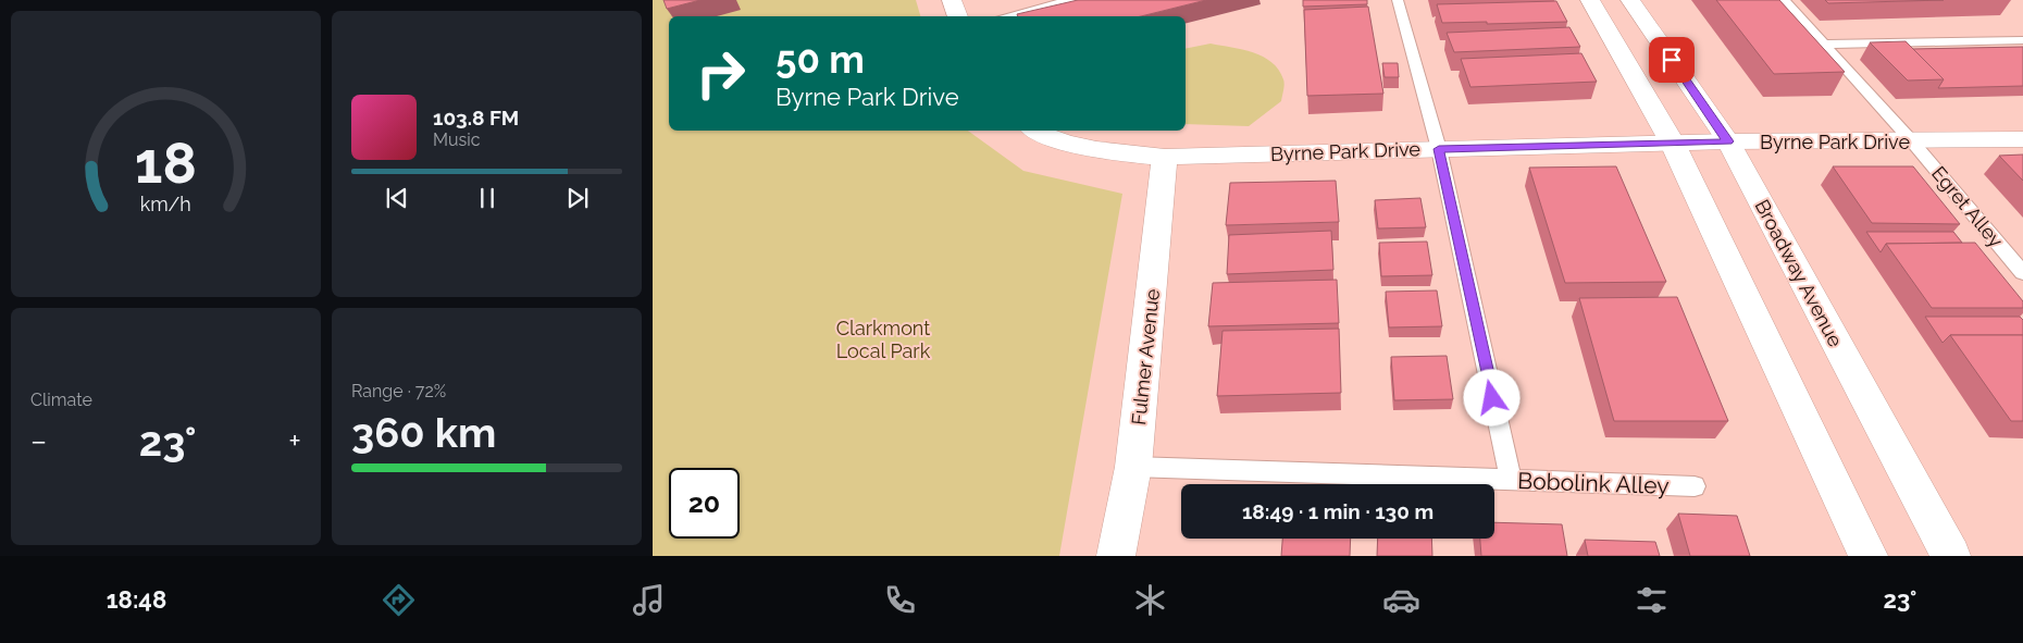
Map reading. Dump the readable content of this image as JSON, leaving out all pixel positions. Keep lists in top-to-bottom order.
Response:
{
  "streets": {
    "street": ["Byrne Park Drive", "Broadway Avenue", "Fulmer Avenue"],
    "lane": ["Egret Alley", "Bobolink Alley"]
  },
  "crossings": [
    ["Byrne Park Drive", "Egret Alley"],
    ["Byrne Park Drive", "Broadway Avenue"],
    ["Byrne Park Drive", "Fulmer Avenue"],
    ["Fulmer Avenue", "Bobolink Alley"]
  ],
  "parks": ["Clarkmont Local Park"],
  "page": {
    "turn": ["50 m", "Byrne Park Drive"],
    "song": ["103.8 FM", "Music"],
    "tile": [
      "Climate",
      ["Range · 72%", "360 km"]
    ],
    "heat": ["−", "23°", "+"],
    "limit": "20",
    "trip": "18:49 · 1 min · 130 m",
    "tabs": ["18:48", "23°"],
    "gauge": ["18", "km/h"]
  }
}
